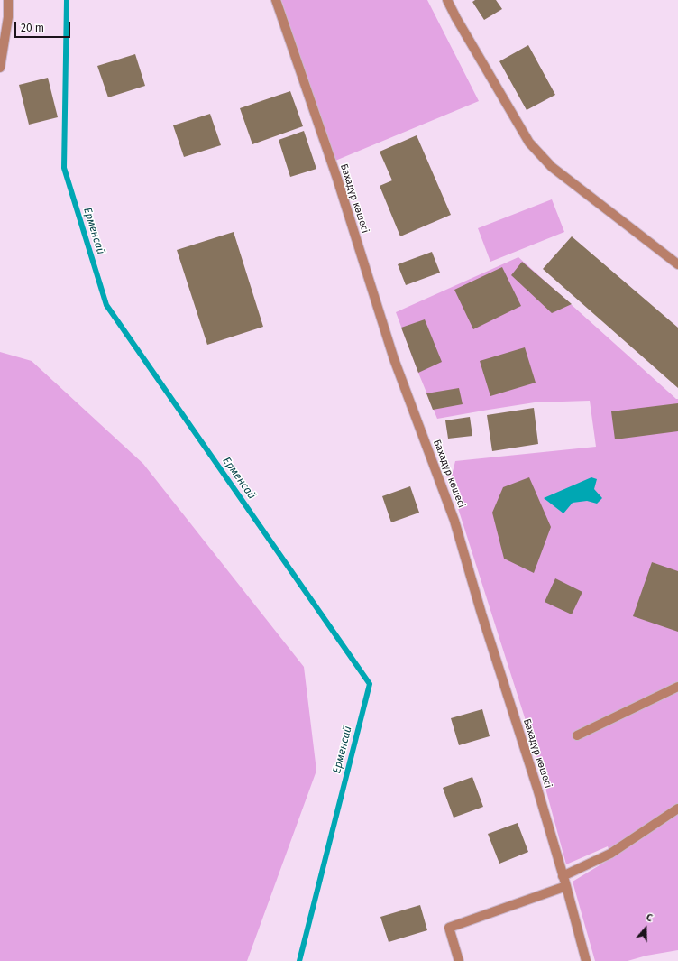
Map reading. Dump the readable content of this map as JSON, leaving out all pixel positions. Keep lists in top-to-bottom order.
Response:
{
  "streets": {
    "street": ["Бахадүр көшесі"]
  },
  "water": ["Ерменсай"],
  "scale_bar": "20 m",
  "north": "top"
}
